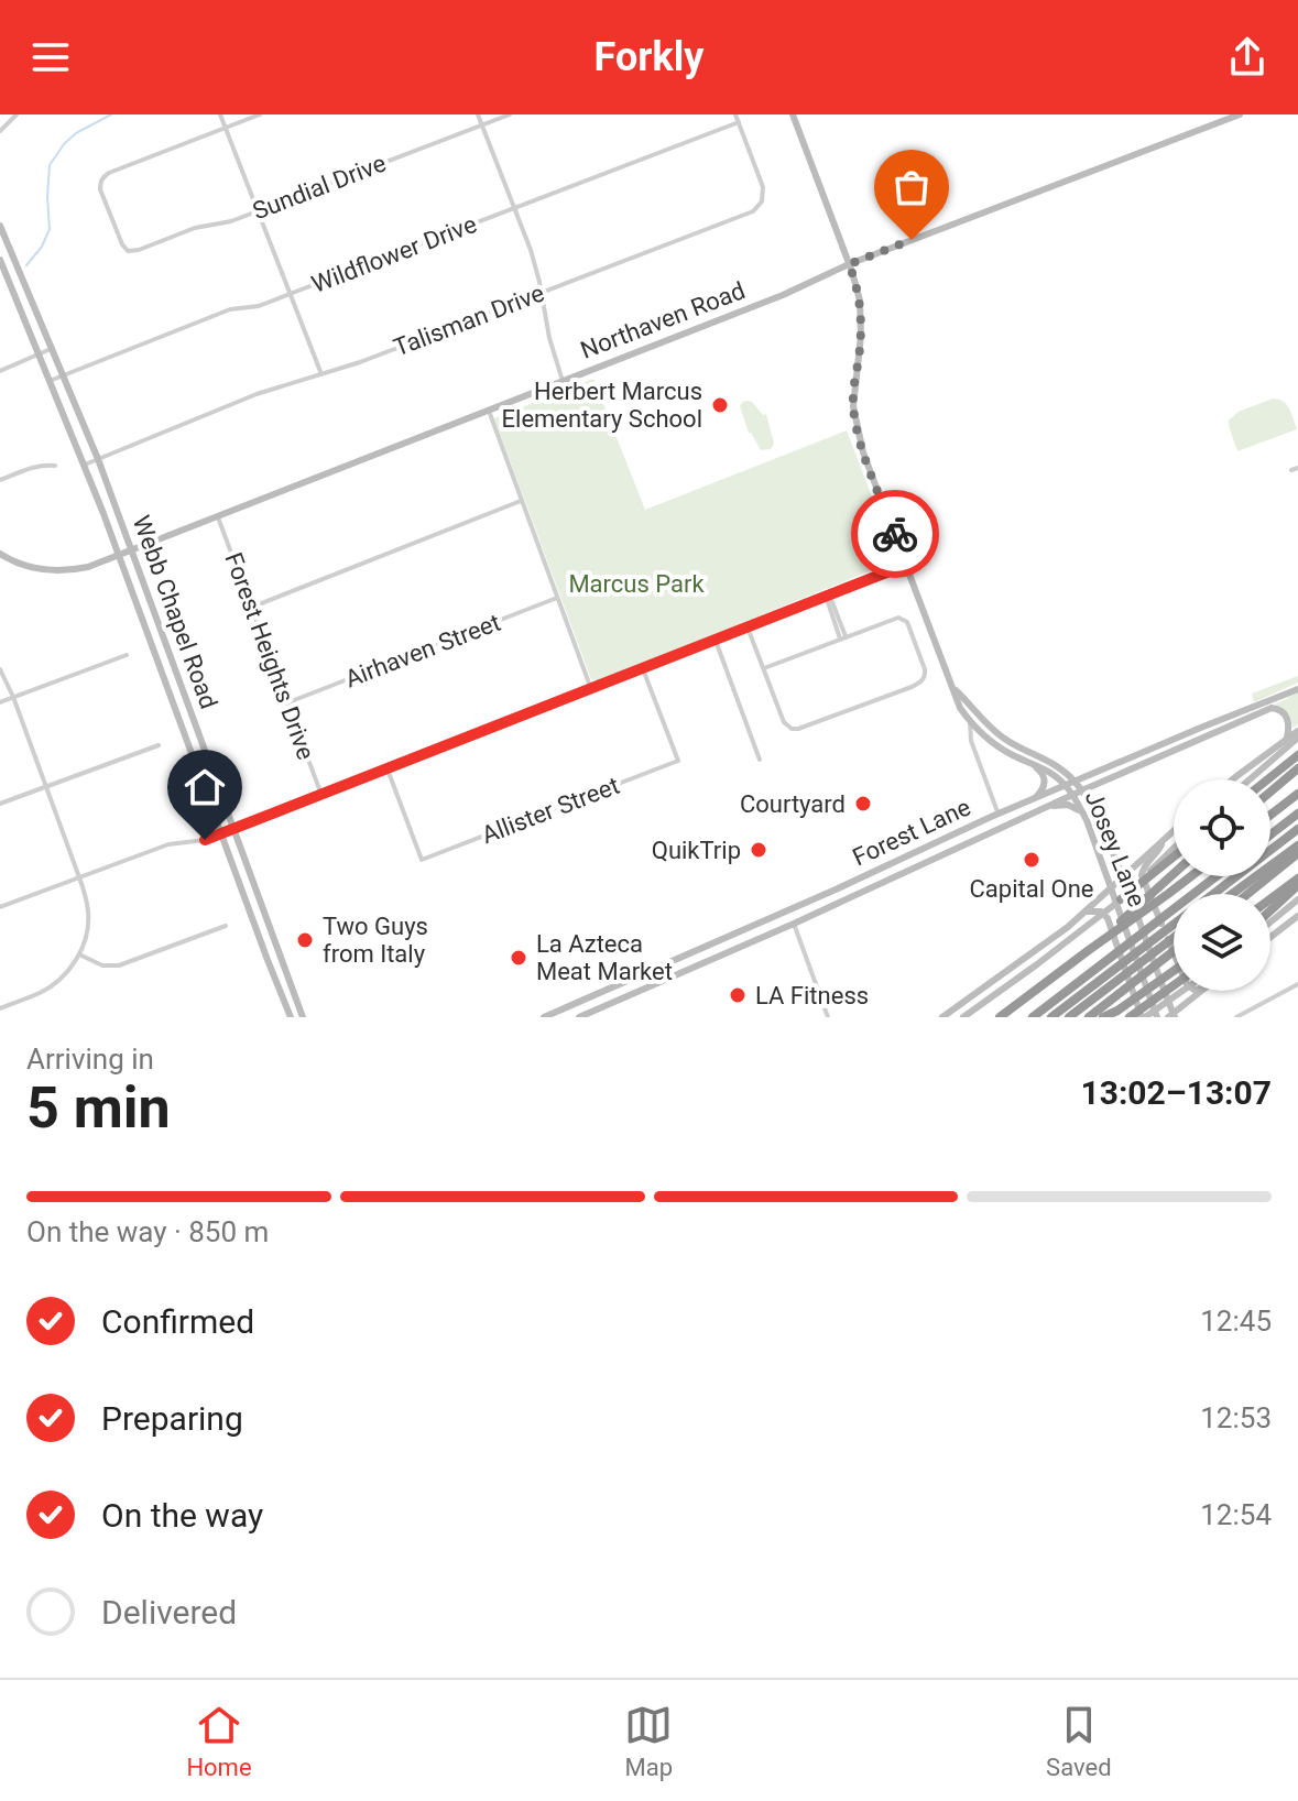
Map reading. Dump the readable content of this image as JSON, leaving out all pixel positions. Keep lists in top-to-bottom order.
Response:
{
  "streets": {
    "main road": [
      "Northaven Road",
      "Webb Chapel Road",
      "Forest Lane",
      "Josey Lane"
    ],
    "street": [
      "Sundial Drive",
      "Wildflower Drive",
      "Talisman Drive",
      "Airhaven Street",
      "Forest Heights Drive",
      "Allister Street"
    ]
  },
  "crossings": [
    ["Wildflower Drive", "Talisman Drive"],
    ["Wildflower Drive", "Webb Chapel Road"],
    ["Talisman Drive", "Webb Chapel Road"],
    ["Northaven Road", "Webb Chapel Road"],
    ["Northaven Road", "Forest Heights Drive"],
    ["Airhaven Street", "Forest Heights Drive"],
    ["Forest Lane", "Josey Lane"]
  ],
  "parks": ["Marcus Park"],
  "places": [
    "Herbert Marcus Elementary School",
    "Courtyard",
    "QuikTrip",
    "Capital One",
    "Two Guys from Italy",
    "La Azteca Meat Market",
    "LA Fitness"
  ],
  "page": {
    "header": "Forkly",
    "heading": ["5 min", "Arriving in", "13:02–13:07"],
    "bar": "On the way · 850 m",
    "list": [
      ["Confirmed", "12:45"],
      ["Preparing", "12:53"],
      ["On the way", "12:54"],
      "Delivered"
    ],
    "tabs": ["Home", "Map", "Saved"]
  }
}
